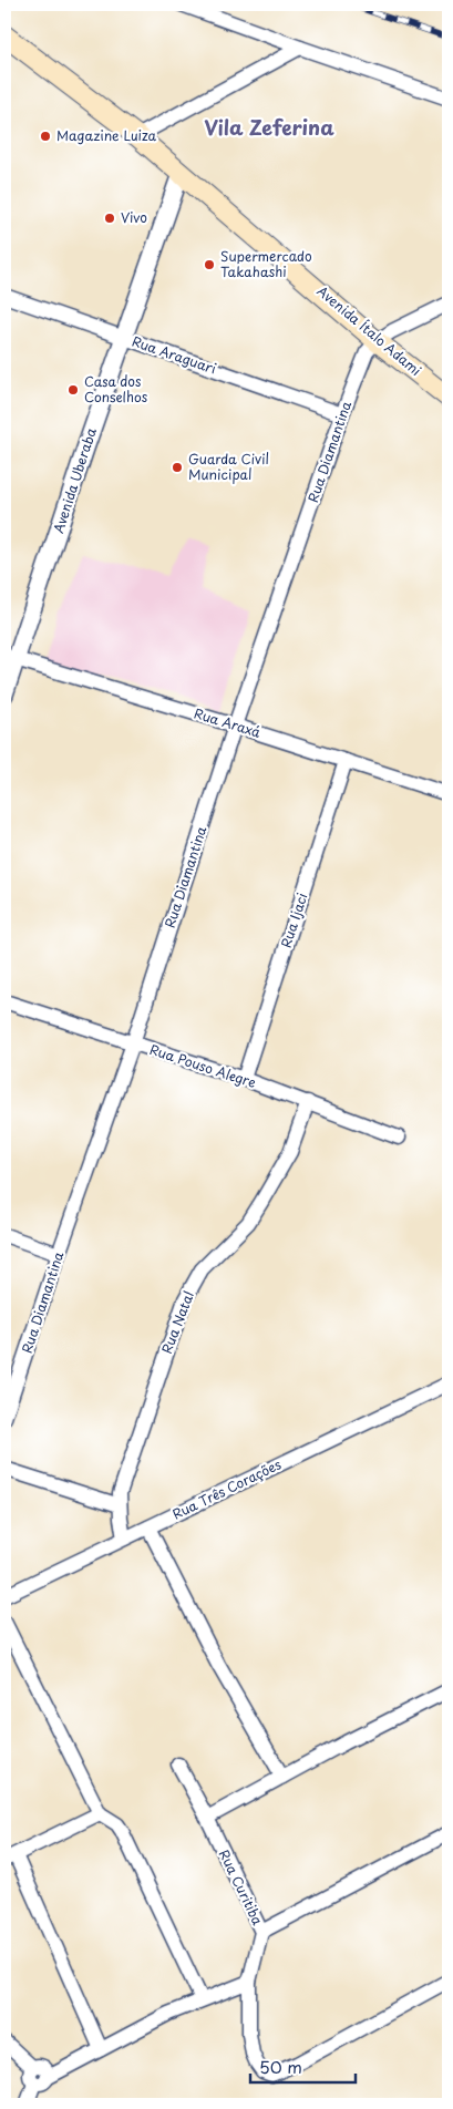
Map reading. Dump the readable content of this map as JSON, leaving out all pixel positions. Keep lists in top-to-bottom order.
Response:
{
  "streets": {
    "main road": ["Avenida Ítalo Adami"],
    "street": [
      "Rua Araguari",
      "Rua Diamantina",
      "Avenida Uberaba",
      "Rua Araxá",
      "Rua Ijaci",
      "Rua Pouso Alegre",
      "Rua Natal",
      "Rua Três Corações",
      "Rua Curitiba"
    ]
  },
  "crossings": [
    ["Avenida Ítalo Adami", "Rua Diamantina"],
    ["Avenida Ítalo Adami", "Avenida Uberaba"],
    ["Rua Araguari", "Rua Diamantina"],
    ["Rua Araguari", "Avenida Uberaba"],
    ["Rua Diamantina", "Rua Araxá"],
    ["Rua Diamantina", "Rua Pouso Alegre"],
    ["Avenida Uberaba", "Rua Araxá"],
    ["Rua Araxá", "Rua Ijaci"],
    ["Rua Ijaci", "Rua Pouso Alegre"],
    ["Rua Pouso Alegre", "Rua Natal"],
    ["Rua Natal", "Rua Três Corações"]
  ],
  "districts": ["Vila Zeferina"],
  "places": [
    "Magazine Luiza",
    "Vivo",
    "Supermercado Takahashi",
    "Casa dos Conselhos",
    "Guarda Civil Municipal"
  ],
  "scale_bar": "50 m"
}
